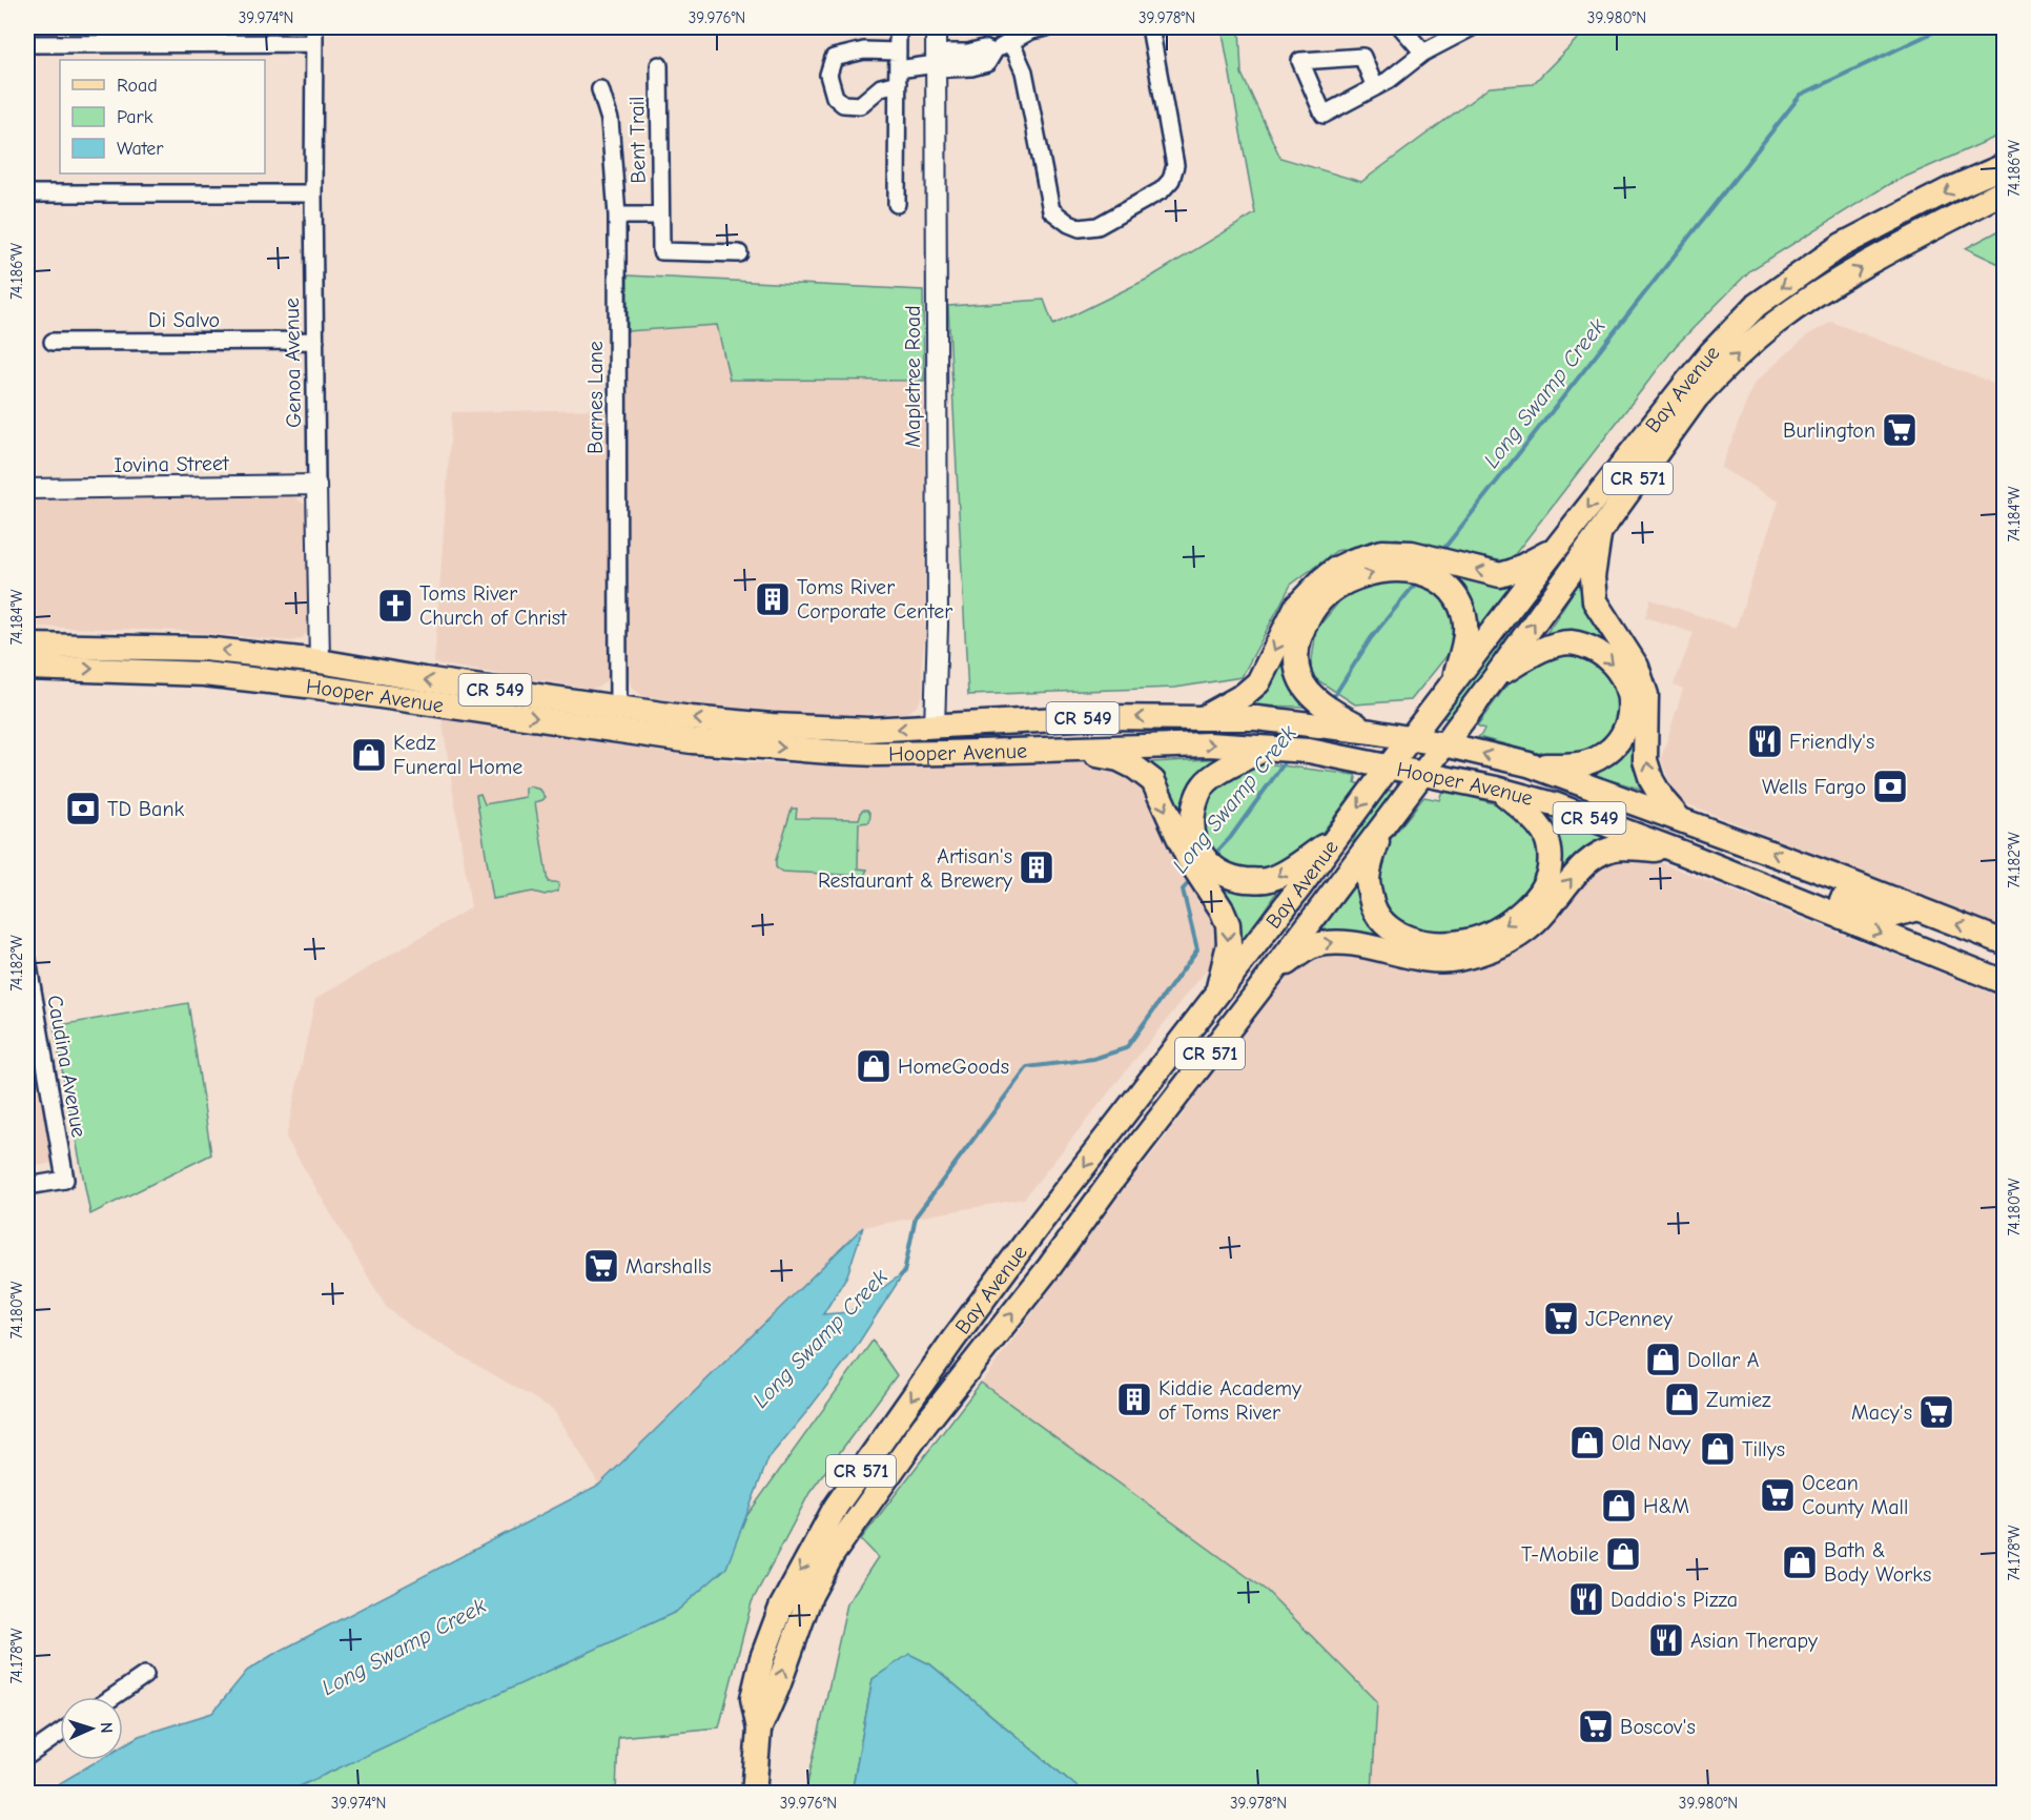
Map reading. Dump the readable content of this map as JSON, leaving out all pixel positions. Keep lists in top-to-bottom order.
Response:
{
  "streets": {
    "main road": [
      "Bay Avenue",
      "CR 571",
      "CR 549",
      "Hooper Avenue"
    ],
    "street": [
      "Bent Trail",
      "Di Salvo",
      "Genoa Avenue",
      "Mapletree Road",
      "Barnes Lane",
      "Iovina Street",
      "Caudina Avenue"
    ]
  },
  "crossings": [
    ["Di Salvo", "Genoa Avenue"],
    ["Genoa Avenue", "Iovina Street"],
    ["Genoa Avenue", "Hooper Avenue"],
    ["Mapletree Road", "Hooper Avenue"],
    ["Bay Avenue", "Hooper Avenue"],
    ["Barnes Lane", "Hooper Avenue"]
  ],
  "water": ["Long Swamp Creek"],
  "places": {
    "supermarket": [
      "Burlington",
      "Marshalls",
      "JCPenney",
      "Macy's",
      "Ocean County Mall",
      "Boscov's"
    ],
    "building": ["Toms River Corporate Center", "Artisan's Restaurant & Brewery", "Kiddie Academy of Toms River"],
    "church": ["Toms River Church of Christ"],
    "restaurant": ["Friendly's", "Daddio's Pizza", "Asian Therapy"],
    "shop": [
      "Kedz Funeral Home",
      "HomeGoods",
      "Dollar A",
      "Zumiez",
      "Old Navy",
      "Tillys",
      "H&M",
      "T-Mobile",
      "Bath & Body Works"
    ],
    "bank": ["Wells Fargo", "TD Bank"]
  },
  "legend": ["Road", "Park", "Water"],
  "north": "right",
  "coordinates": [
    "39.974°N",
    "39.976°N",
    "39.978°N",
    "39.980°N",
    "74.186°W",
    "74.184°W",
    "74.182°W",
    "74.180°W",
    "74.178°W"
  ]
}
